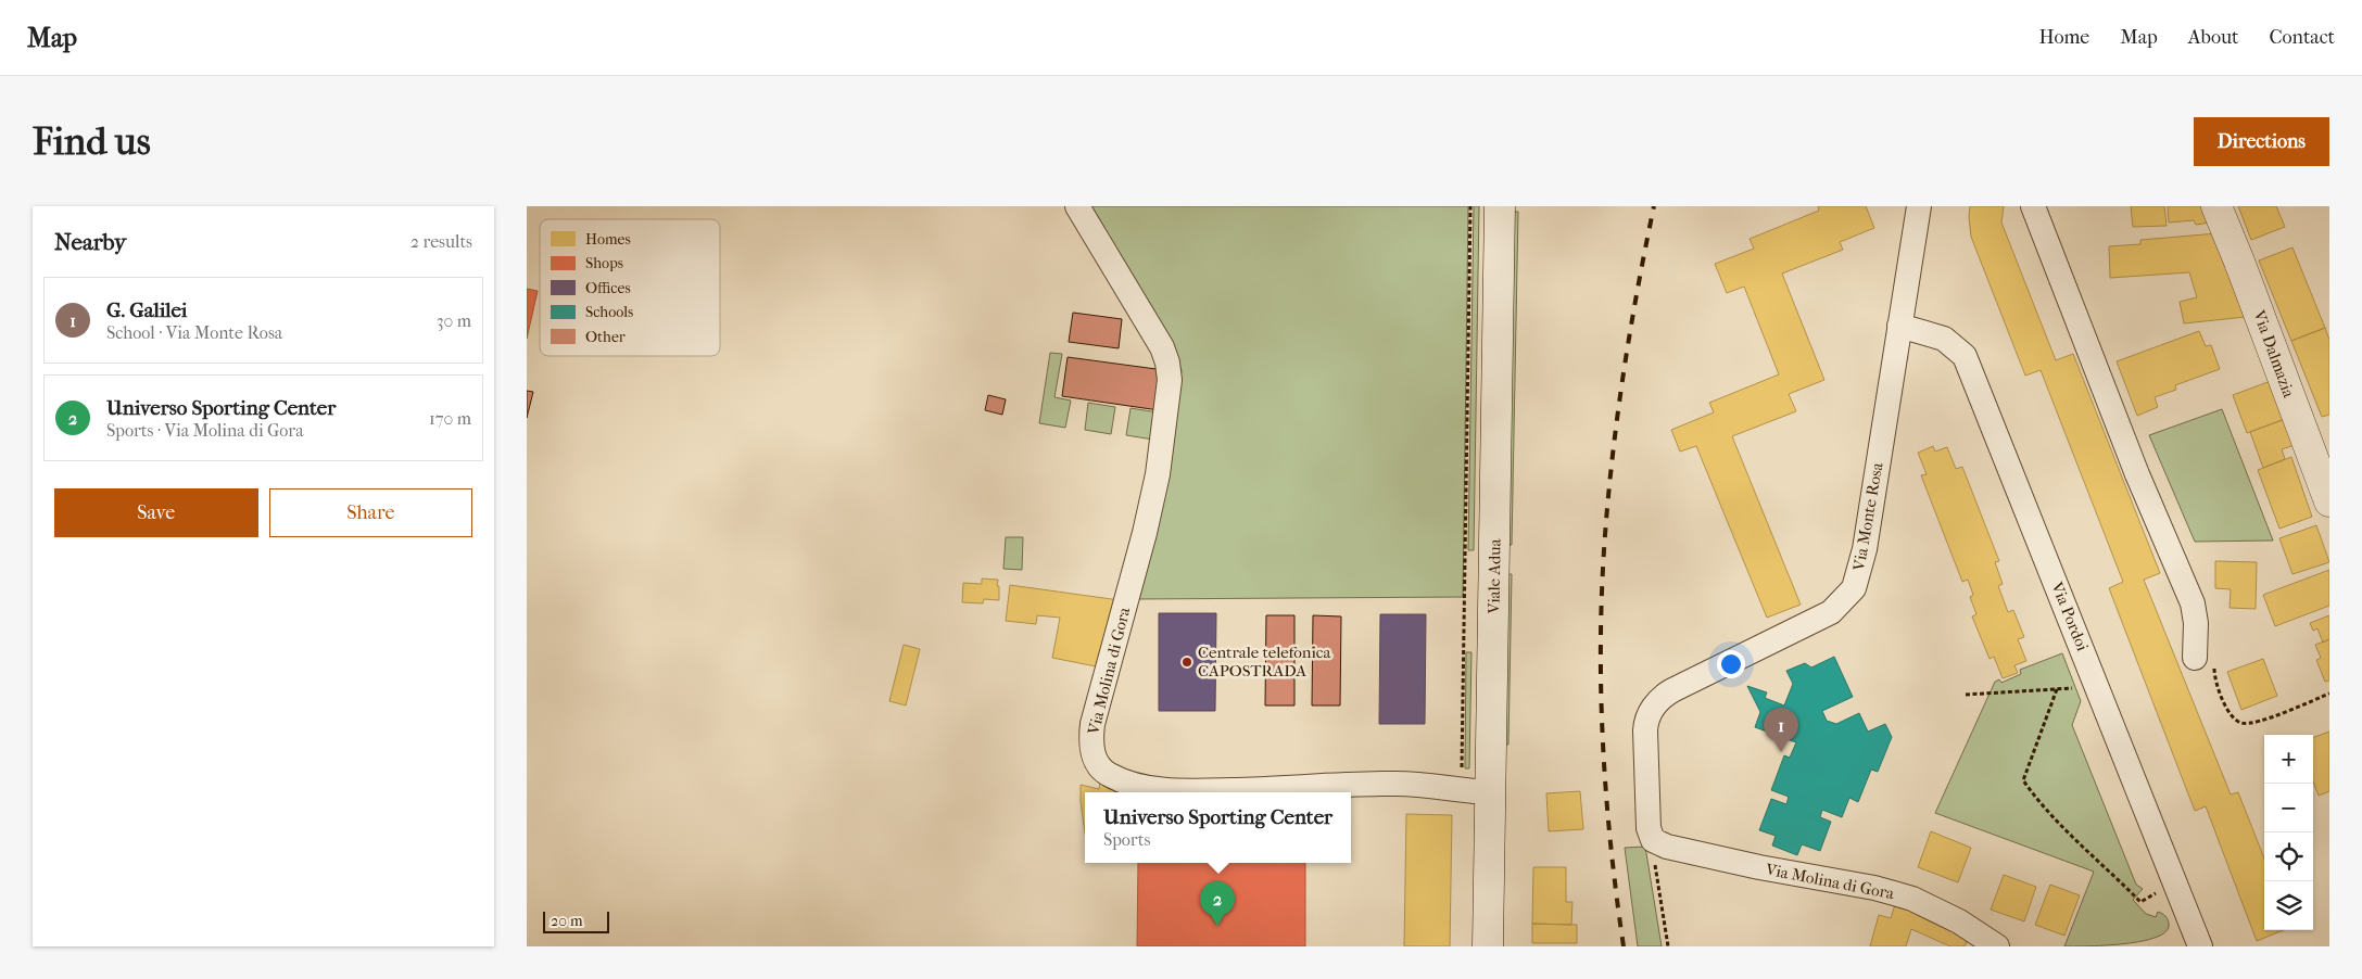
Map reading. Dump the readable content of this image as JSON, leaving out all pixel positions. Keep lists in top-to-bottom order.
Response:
{
  "streets": {
    "main road": ["Via Dalmazia", "Viale Adua"],
    "street": ["Via Monte Rosa", "Via Pordoi", "Via Molina di Gora"]
  },
  "crossings": [
    ["Via Monte Rosa", "Via Pordoi"],
    ["Via Monte Rosa", "Via Molina di Gora"],
    ["Viale Adua", "Via Molina di Gora"]
  ],
  "places": ["Centrale telefonica CAPOSTRADA"],
  "legend": [
    "Homes",
    "Shops",
    "Offices",
    "Schools",
    "Other"
  ],
  "scale_bar": "20 m",
  "page": {
    "header": "Map",
    "nav": [
      "Home",
      "Map",
      "About",
      "Contact"
    ],
    "buttons": [
      "Directions",
      ["Save", "Share"]
    ],
    "title": "Find us",
    "heading": ["Nearby", "2 results"],
    "list": [
      {
        "mark": "1",
        "name": "G. Galilei",
        "note": "School · Via Monte Rosa",
        "value": "30 m"
      },
      {
        "mark": "2",
        "name": "Universo Sporting Center",
        "note": "Sports · Via Molina di Gora",
        "value": "170 m"
      }
    ],
    "pins": ["1", "2"],
    "map_buttons": ["+", "−"],
    "popup": ["Universo Sporting Center", "Sports"],
    "scale": "20 m"
  }
}
